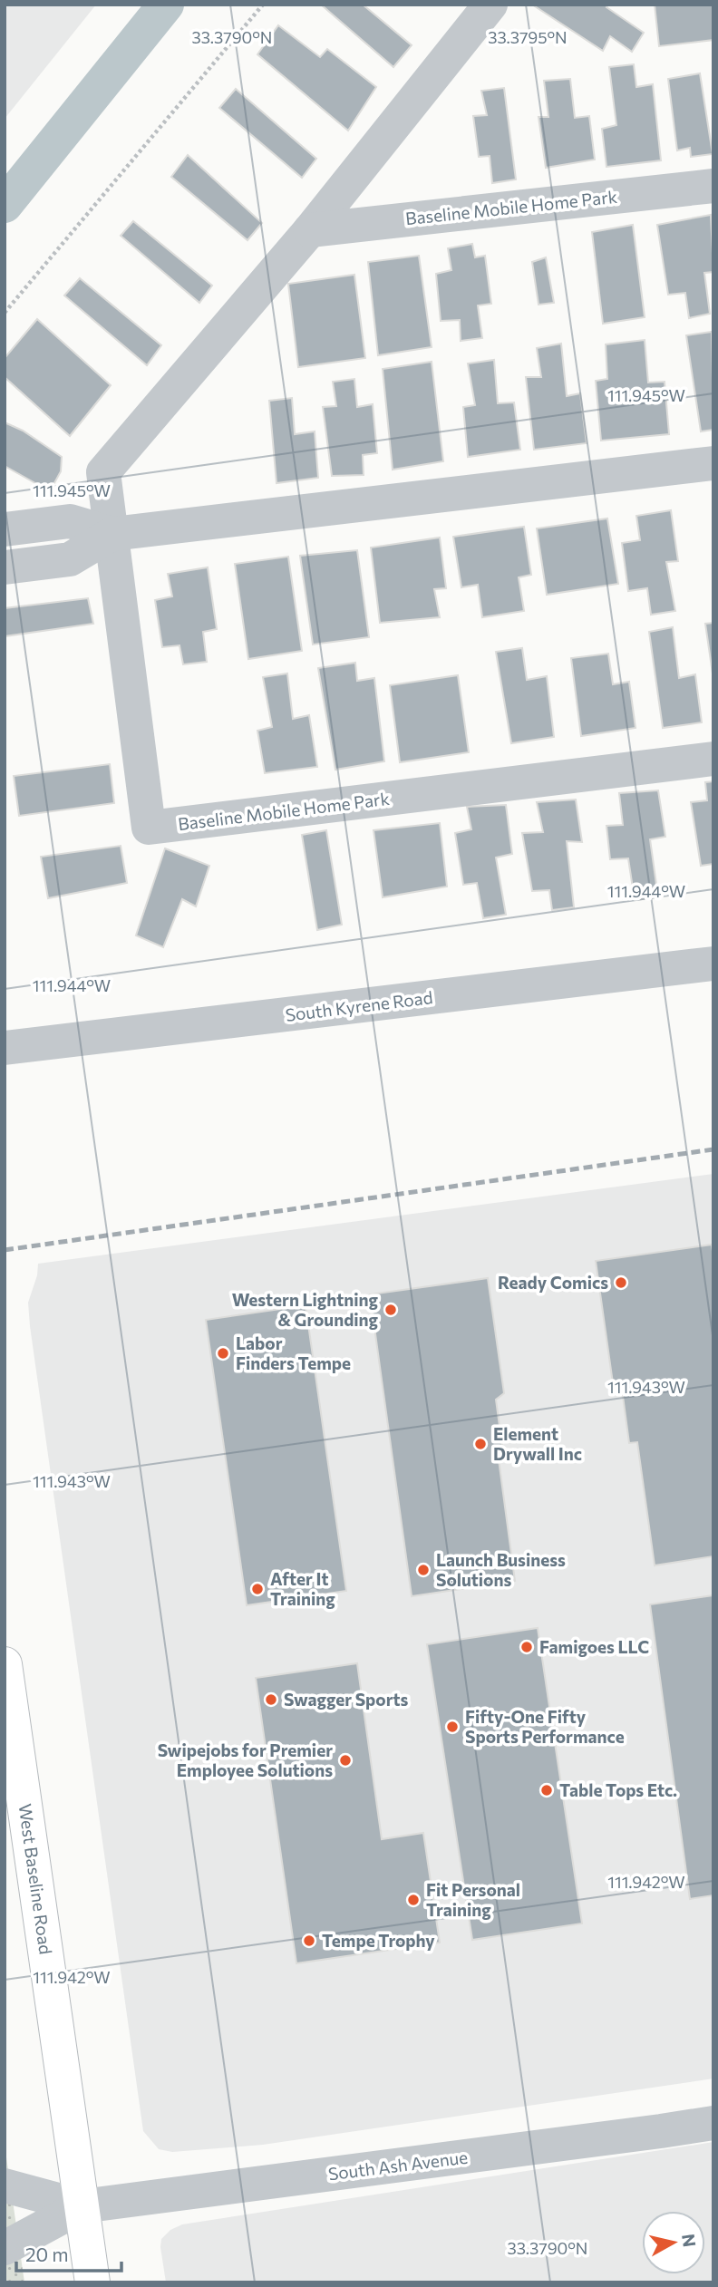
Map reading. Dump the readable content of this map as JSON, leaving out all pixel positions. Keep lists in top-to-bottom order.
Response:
{
  "streets": {
    "main road": ["West Baseline Road"],
    "street": ["Baseline Mobile Home Park", "South Kyrene Road", "South Ash Avenue"]
  },
  "crossings": [
    ["West Baseline Road", "South Ash Avenue"]
  ],
  "places": [
    "Ready Comics",
    "Western Lightning & Grounding",
    "Labor Finders Tempe",
    "Element Drywall Inc",
    "Launch Business Solutions",
    "After It Training",
    "Famigoes LLC",
    "Swagger Sports",
    "Fifty-One Fifty Sports Performance",
    "Swipejobs for Premier Employee Solutions",
    "Table Tops Etc.",
    "Fit Personal Training",
    "Tempe Trophy"
  ],
  "scale_bar": "20 m",
  "north": "right",
  "coordinates": [
    "33.3790°N",
    "33.3795°N",
    "111.945°W",
    "111.944°W",
    "111.943°W",
    "111.942°W"
  ]
}
